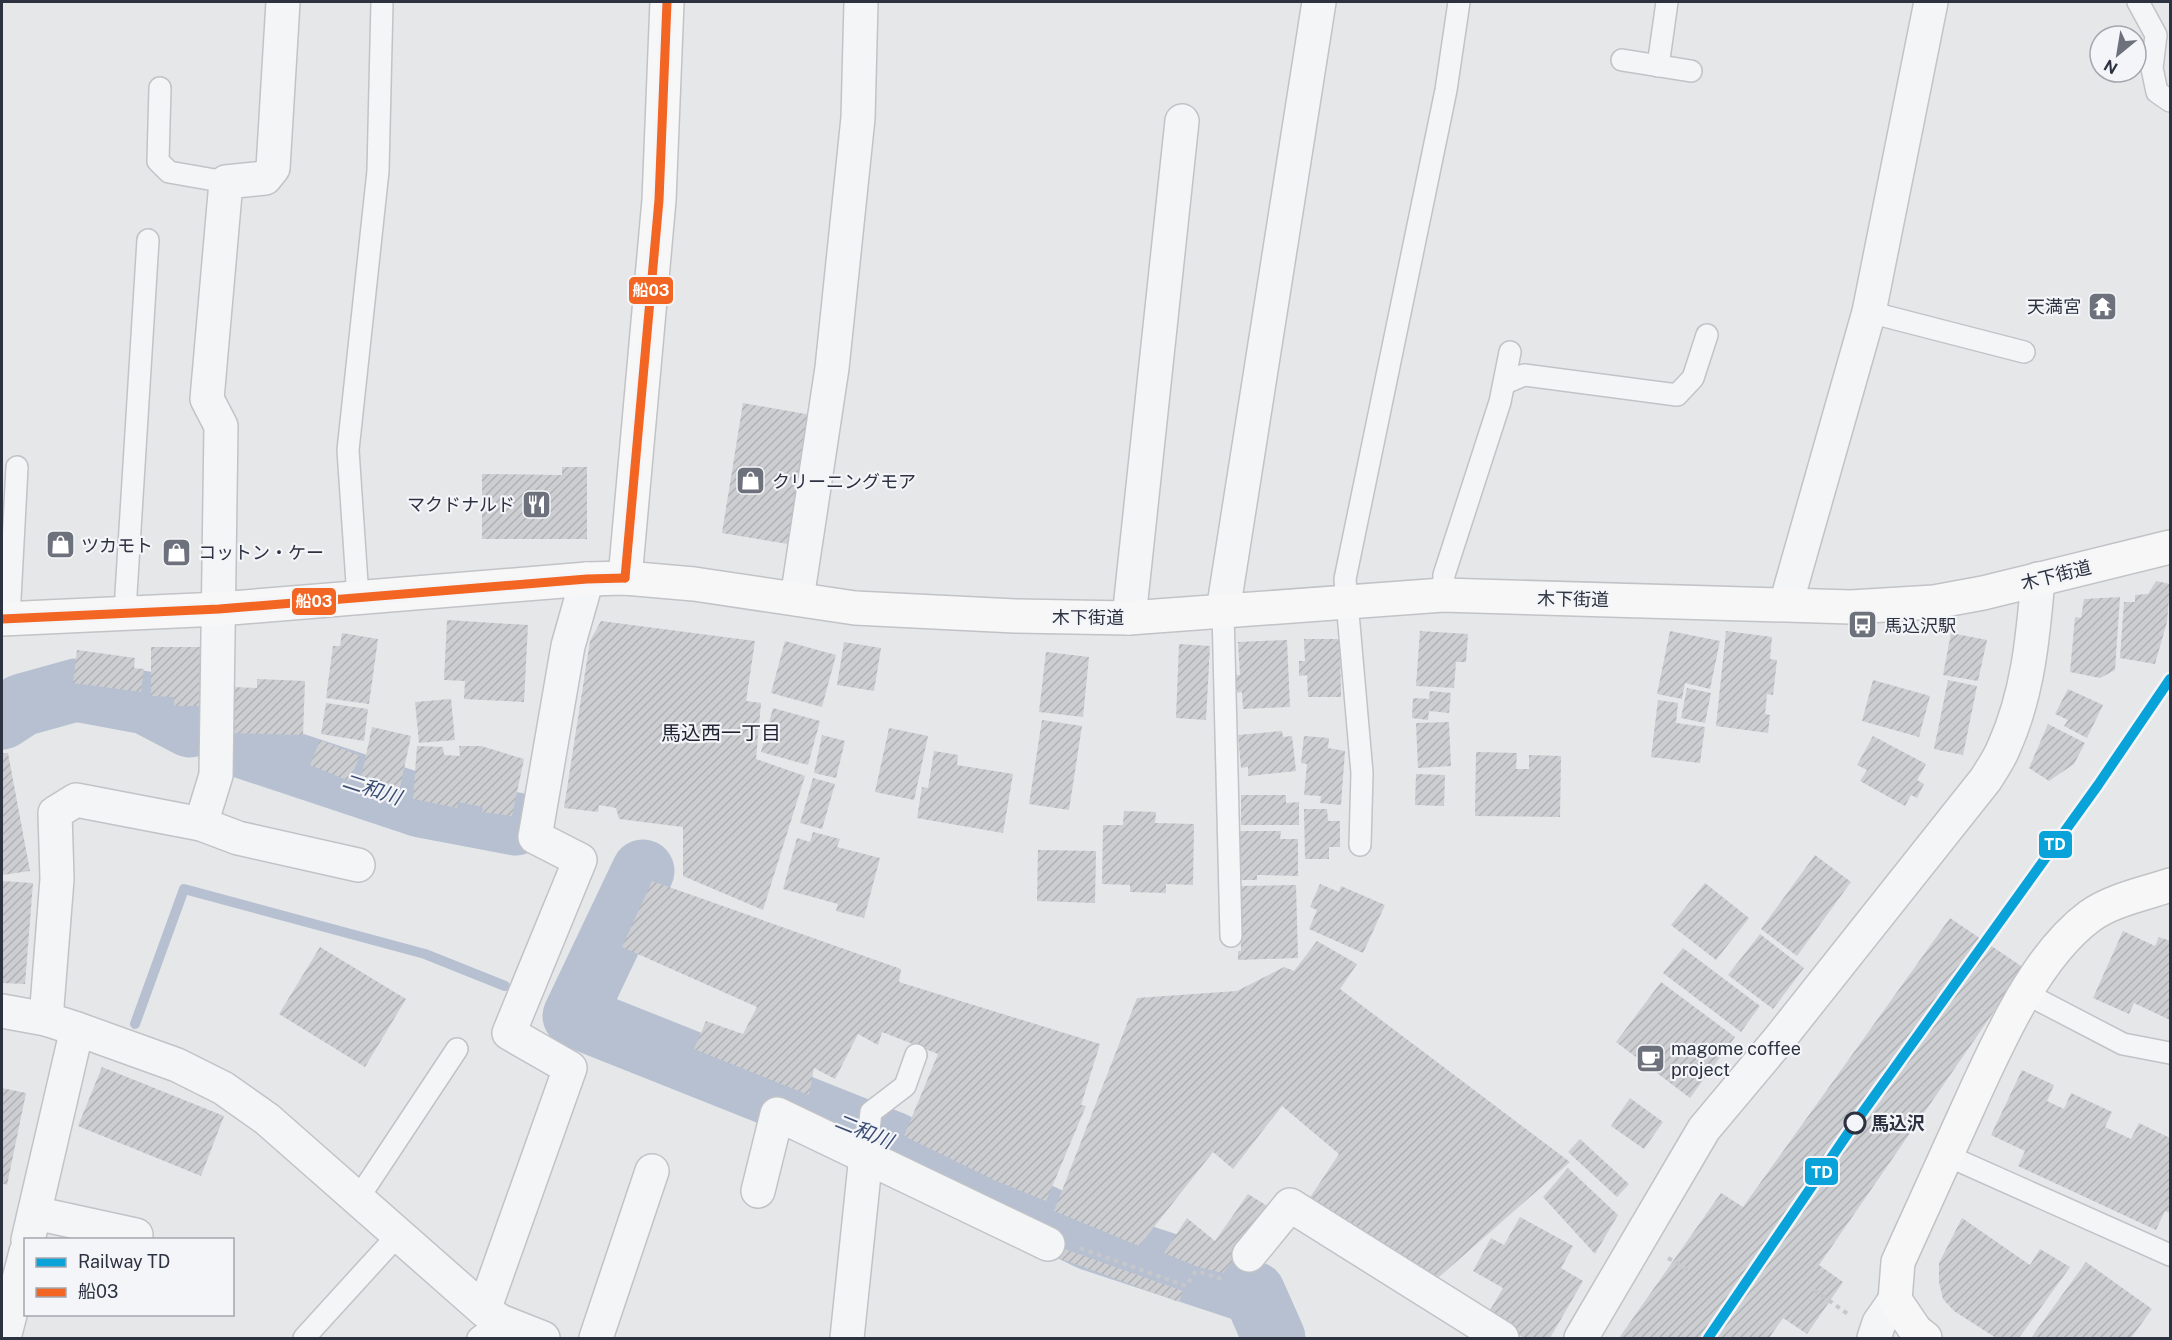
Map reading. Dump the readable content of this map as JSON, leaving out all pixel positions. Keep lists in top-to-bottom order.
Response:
{
  "streets": {
    "main road": ["木下街道"]
  },
  "districts": ["馬込西一丁目"],
  "water": ["二和川"],
  "places": {
    "temple": ["天満宮"],
    "shop": ["クリーニングモア", "ツカモト", "コットン・ケー"],
    "restaurant": ["マクドナルド"],
    "bus stop": ["馬込沢駅"],
    "cafe": ["magome coffee project"],
    "other": ["馬込沢"]
  },
  "lines": ["transit line 船03", "rail line TD"],
  "legend": ["Railway TD", "船03"],
  "north": "bottom left"
}
